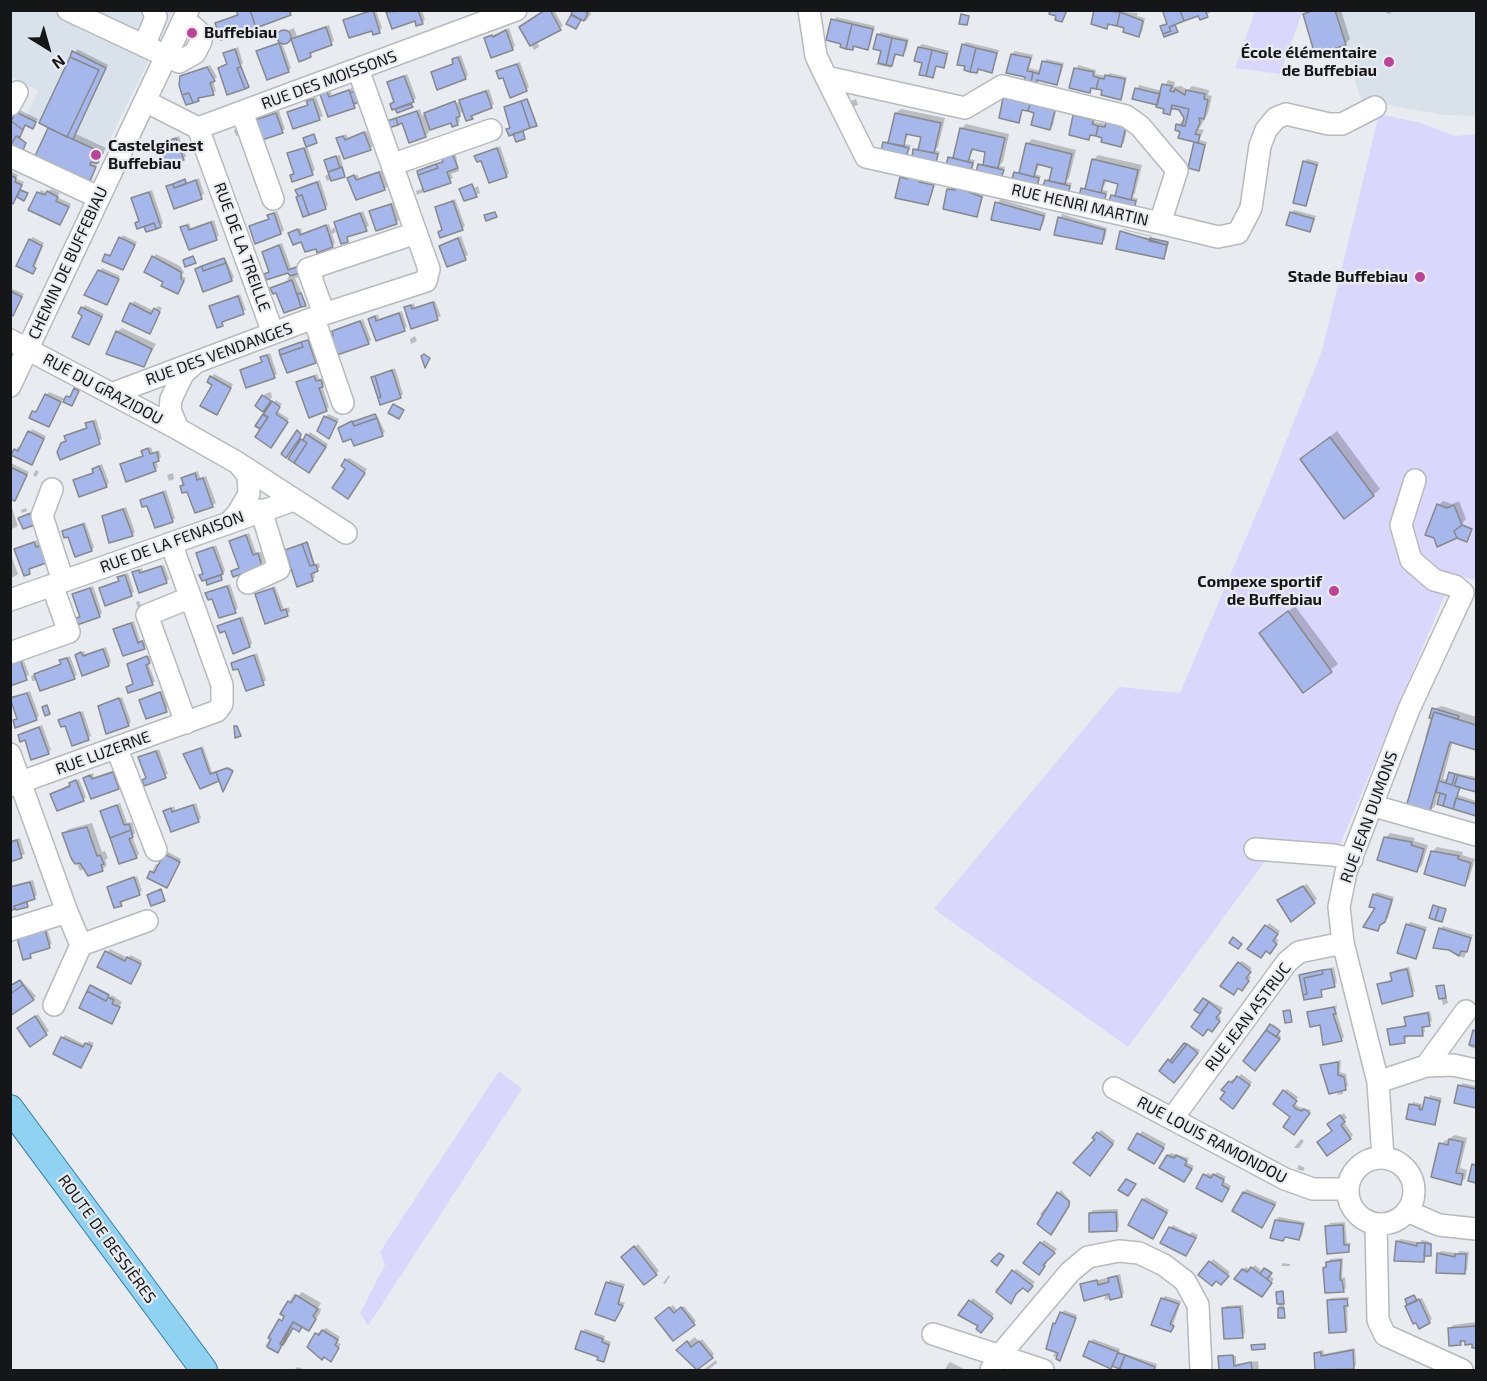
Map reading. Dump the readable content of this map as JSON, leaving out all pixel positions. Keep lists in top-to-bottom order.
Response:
{
  "streets": {
    "main road": ["ROUTE DE BESSIÈRES"],
    "street": [
      "RUE DES MOISSONS",
      "RUE HENRI MARTIN",
      "RUE DE LA TREILLE",
      "CHEMIN DE BUFFEBIAU",
      "RUE DES VENDANGES",
      "RUE DU GRAZIDOU",
      "RUE DE LA FENAISON",
      "RUE LUZERNE",
      "RUE JEAN DUMONS",
      "RUE JEAN ASTRUC",
      "RUE LOUIS RAMONDOU"
    ]
  },
  "crossings": [
    ["RUE DES MOISSONS", "RUE DE LA TREILLE"],
    ["RUE DES MOISSONS", "RUE DES VENDANGES"],
    ["RUE DE LA TREILLE", "RUE DES VENDANGES"],
    ["CHEMIN DE BUFFEBIAU", "RUE DU GRAZIDOU"],
    ["RUE DES VENDANGES", "RUE DU GRAZIDOU"],
    ["RUE DU GRAZIDOU", "RUE DE LA FENAISON"],
    ["RUE DE LA FENAISON", "RUE LUZERNE"],
    ["RUE JEAN DUMONS", "RUE JEAN ASTRUC"],
    ["RUE JEAN DUMONS", "RUE LOUIS RAMONDOU"],
    ["RUE JEAN ASTRUC", "RUE LOUIS RAMONDOU"]
  ],
  "places": [
    "Buffebiau",
    "École élémentaire de Buffebiau",
    "Castelginest Buffebiau",
    "Stade Buffebiau",
    "Compexe sportif de Buffebiau"
  ],
  "north": "bottom right"
}
